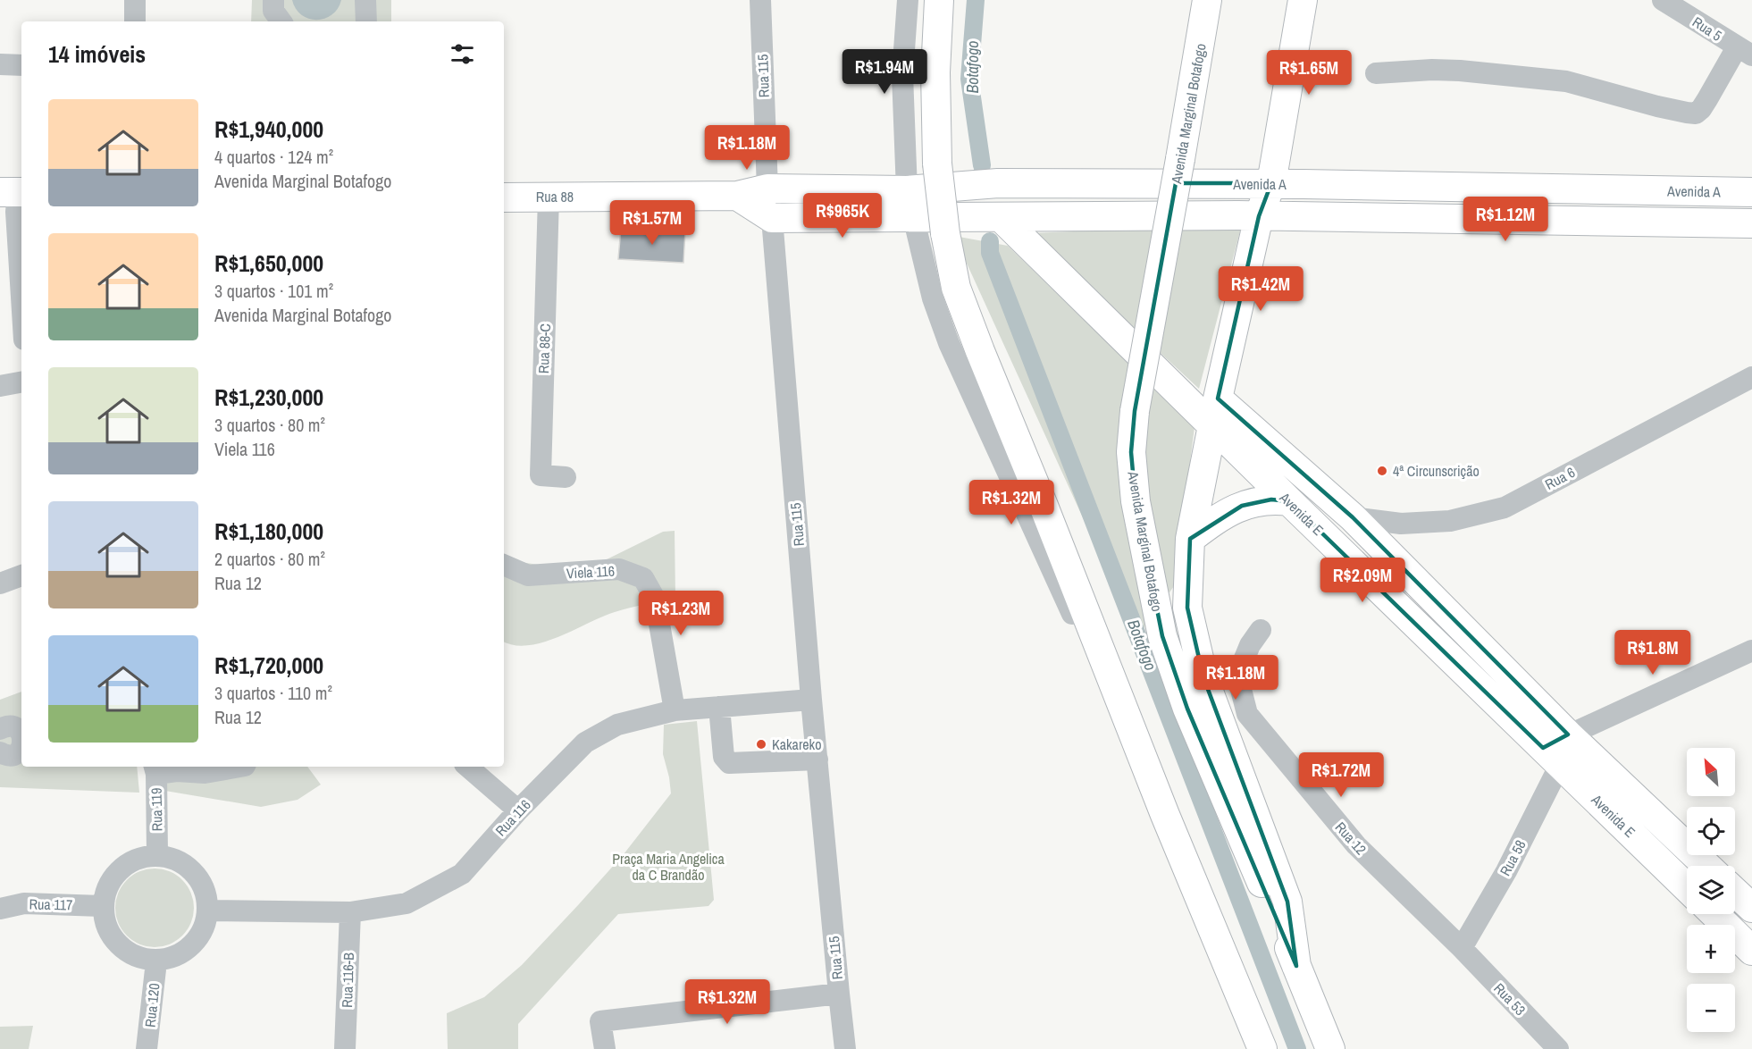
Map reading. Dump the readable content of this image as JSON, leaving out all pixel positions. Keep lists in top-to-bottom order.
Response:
{
  "streets": {
    "main road": [
      "Avenida Marginal Botafogo",
      "Avenida A",
      "Rua 88",
      "Avenida E"
    ],
    "street": [
      "Rua 5",
      "Rua 115",
      "Rua 88-C",
      "Rua 6",
      "Viela 116",
      "Rua 119",
      "Rua 116",
      "Rua 12",
      "Rua 58",
      "Rua 117",
      "Rua 116-B",
      "Rua 53",
      "Rua 120"
    ]
  },
  "crossings": [
    ["Rua 115", "Avenida A"],
    ["Rua 115", "Rua 88"],
    ["Rua 115", "Rua 116"],
    ["Avenida Marginal Botafogo", "Avenida A"],
    ["Avenida Marginal Botafogo", "Avenida E"],
    ["Avenida A", "Rua 88"],
    ["Rua 88", "Rua 88-C"],
    ["Rua 6", "Avenida E"],
    ["Avenida E", "Rua 58"],
    ["Viela 116", "Rua 116"],
    ["Rua 119", "Rua 116"],
    ["Rua 119", "Rua 117"],
    ["Rua 119", "Rua 120"],
    ["Rua 116", "Rua 117"],
    ["Rua 116", "Rua 116-B"],
    ["Rua 116", "Rua 120"],
    ["Rua 12", "Rua 58"],
    ["Rua 12", "Rua 53"],
    ["Rua 58", "Rua 53"],
    ["Rua 117", "Rua 120"]
  ],
  "water": ["Botafogo"],
  "parks": ["Praça Maria Angelica da C Brandão"],
  "places": ["4ª Circunscrição", "Kakareko"],
  "north": "top left",
  "page": {
    "heading": "14 imóveis",
    "price": [
      "R$1.94M",
      "R$1.65M",
      "R$1.18M",
      "R$965K",
      "R$1.12M",
      "R$1.57M",
      "R$1.42M",
      "R$1.32M",
      "R$2.09M",
      "R$1.23M",
      "R$1.8M",
      "R$1.18M",
      "R$1.72M",
      "R$1.32M"
    ],
    "list": [
      {
        "name": "R$1,940,000",
        "note": "4 quartos · 124 m² · Avenida Marginal Botafogo"
      },
      {
        "name": "R$1,650,000",
        "note": "3 quartos · 101 m² · Avenida Marginal Botafogo"
      },
      {
        "name": "R$1,230,000",
        "note": "3 quartos · 80 m² · Viela 116"
      },
      {
        "name": "R$1,180,000",
        "note": "2 quartos · 80 m² · Rua 12"
      },
      {
        "name": "R$1,720,000",
        "note": "3 quartos · 110 m² · Rua 12"
      }
    ],
    "map_buttons": ["+", "−"]
  }
}
